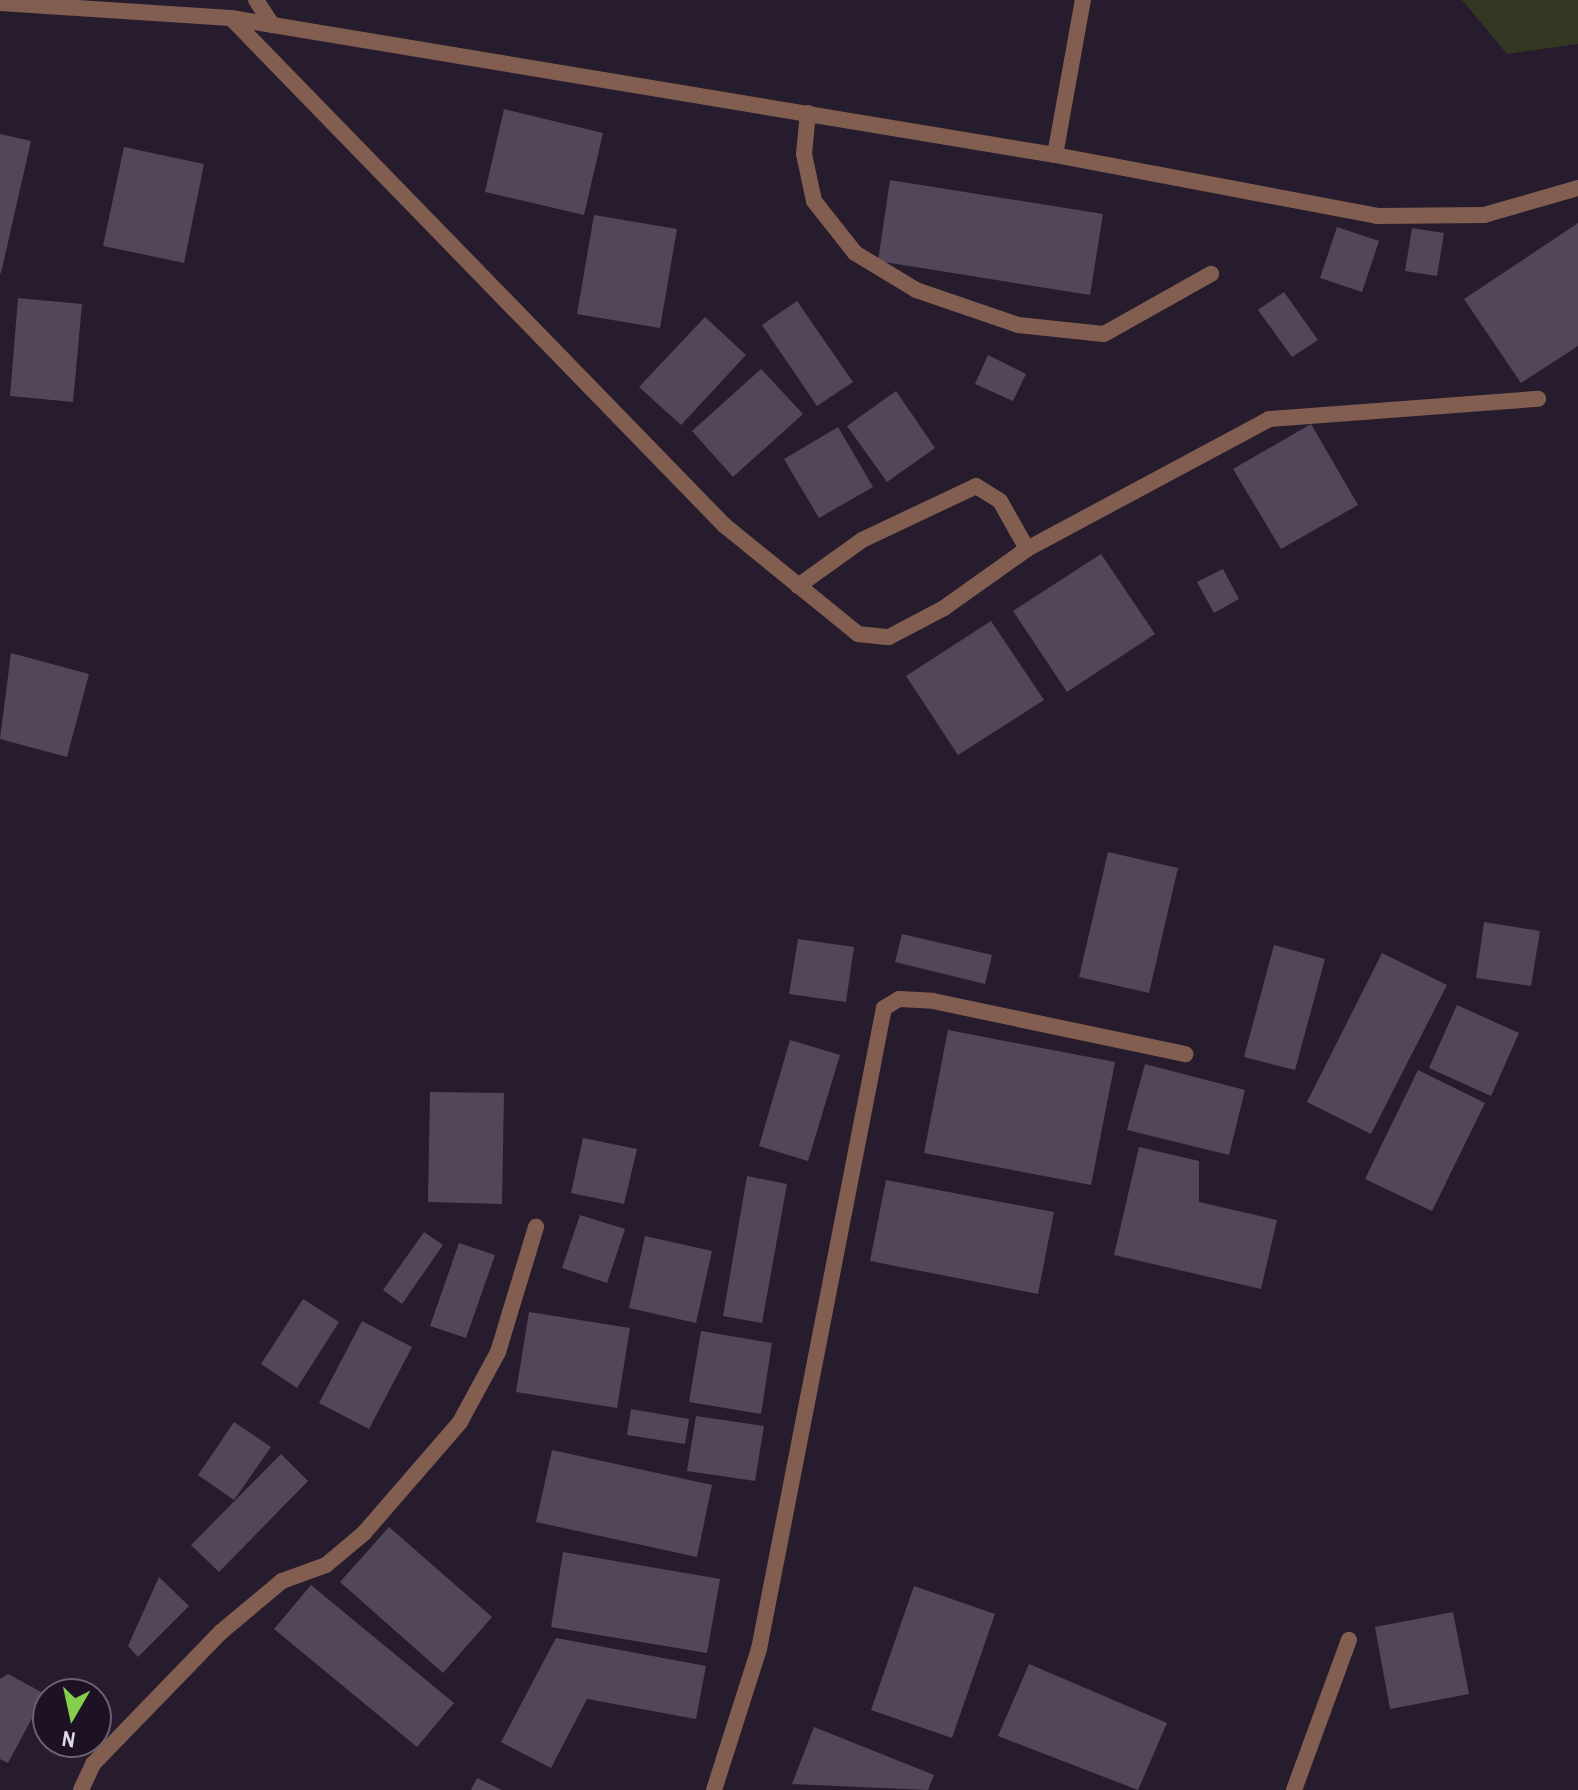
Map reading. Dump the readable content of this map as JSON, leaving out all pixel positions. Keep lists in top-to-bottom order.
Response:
{
  "north": "bottom"
}
